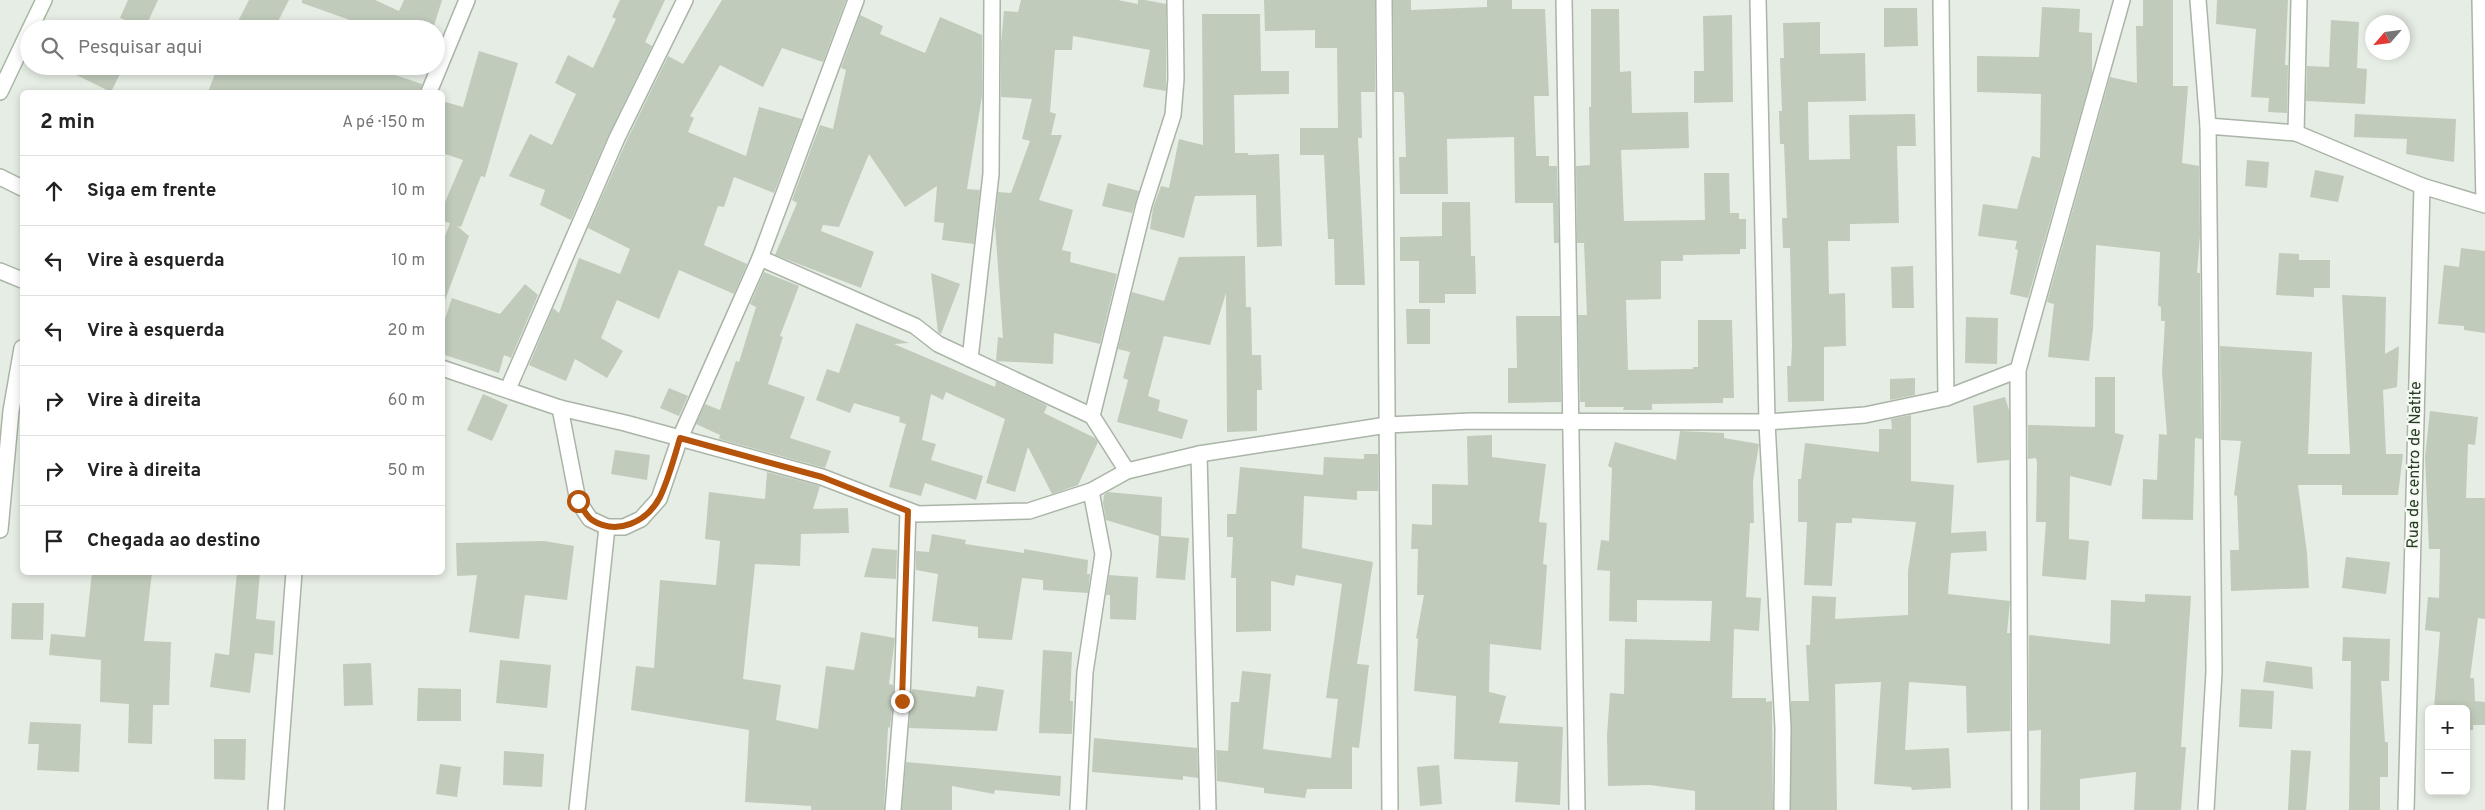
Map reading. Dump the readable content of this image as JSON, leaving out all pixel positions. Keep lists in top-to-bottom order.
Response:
{
  "streets": {
    "street": ["Rua de centro de Natite"]
  },
  "north": "bottom left",
  "page": {
    "search": "Pesquisar aqui",
    "heading": ["2 min", "A pé · 150 m"],
    "list": [
      ["Siga em frente", "10 m"],
      ["Vire à esquerda", "10 m"],
      ["Vire à esquerda", "20 m"],
      ["Vire à direita", "60 m"],
      ["Vire à direita", "50 m"],
      "Chegada ao destino"
    ],
    "map_buttons": ["+", "−"]
  }
}
